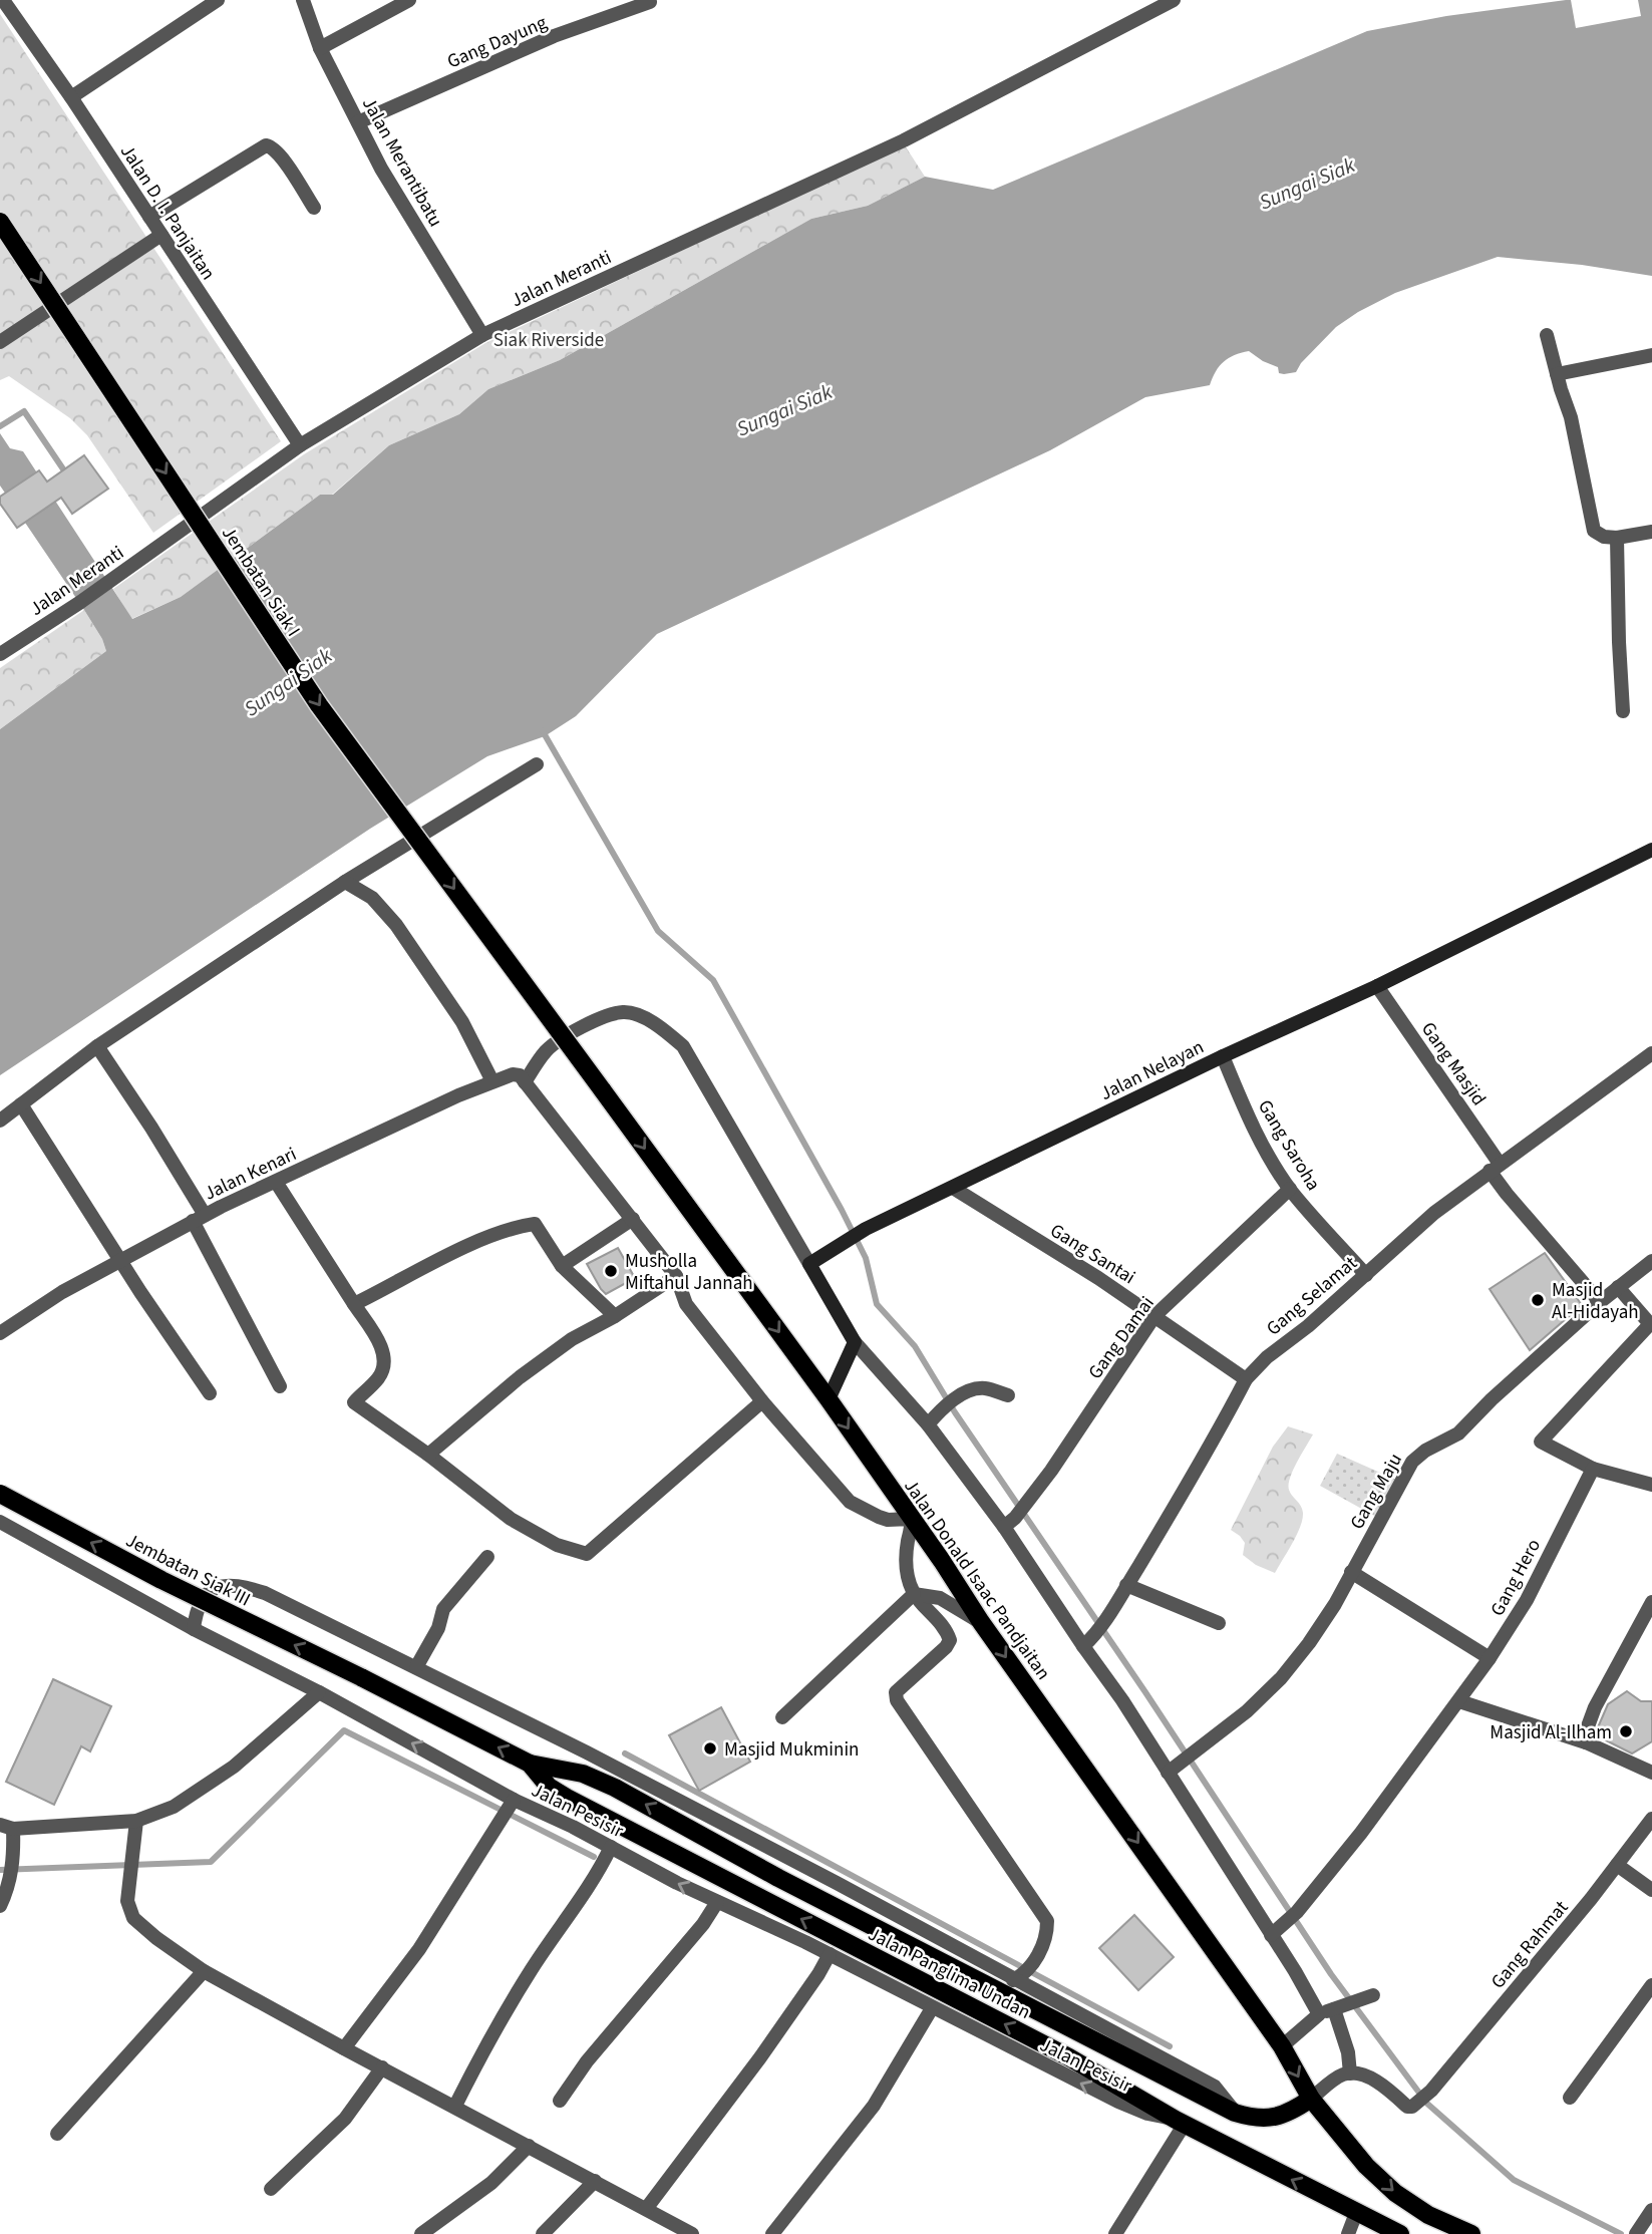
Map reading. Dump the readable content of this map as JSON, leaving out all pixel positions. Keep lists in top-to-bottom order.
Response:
{
  "streets": {
    "main road": [
      "Jembatan Siak I",
      "Jalan Nelayan",
      "Jembatan Siak III",
      "Jalan Donald Isaac Pandjaitan",
      "Jalan Panglima Undan"
    ],
    "street": [
      "Gang Dayung",
      "Jalan Merantibatu",
      "Jalan D. I. Panjaitan",
      "Jalan Meranti",
      "Gang Masjid",
      "Gang Saroha",
      "Jalan Kenari",
      "Gang Santai",
      "Gang Selamat",
      "Gang Damai",
      "Gang Maju",
      "Gang Hero",
      "Jalan Pesisir",
      "Gang Rahmat"
    ]
  },
  "crossings": [
    ["Gang Dayung", "Jalan Merantibatu"],
    ["Jalan Merantibatu", "Jalan Meranti"],
    ["Jalan D. I. Panjaitan", "Jalan Meranti"],
    ["Jembatan Siak I", "Jalan Donald Isaac Pandjaitan"],
    ["Gang Masjid", "Jalan Nelayan"],
    ["Gang Masjid", "Gang Selamat"],
    ["Gang Masjid", "Gang Maju"],
    ["Jalan Nelayan", "Gang Saroha"],
    ["Jalan Nelayan", "Gang Santai"],
    ["Gang Saroha", "Gang Selamat"],
    ["Gang Saroha", "Gang Damai"],
    ["Gang Santai", "Gang Selamat"],
    ["Gang Santai", "Gang Damai"],
    ["Jembatan Siak III", "Jalan Panglima Undan"],
    ["Jalan Donald Isaac Pandjaitan", "Jalan Panglima Undan"],
    ["Jalan Pesisir", "Jalan Panglima Undan"]
  ],
  "one_way": ["Jembatan Siak I", "Jembatan Siak III", "Jalan Donald Isaac Pandjaitan"],
  "water": ["Sungai Siak"],
  "parks": ["Siak Riverside"],
  "places": [
    "Musholla Miftahul Jannah",
    "Masjid Al-Hidayah",
    "Masjid Al-Ilham",
    "Masjid Mukminin"
  ]
}
